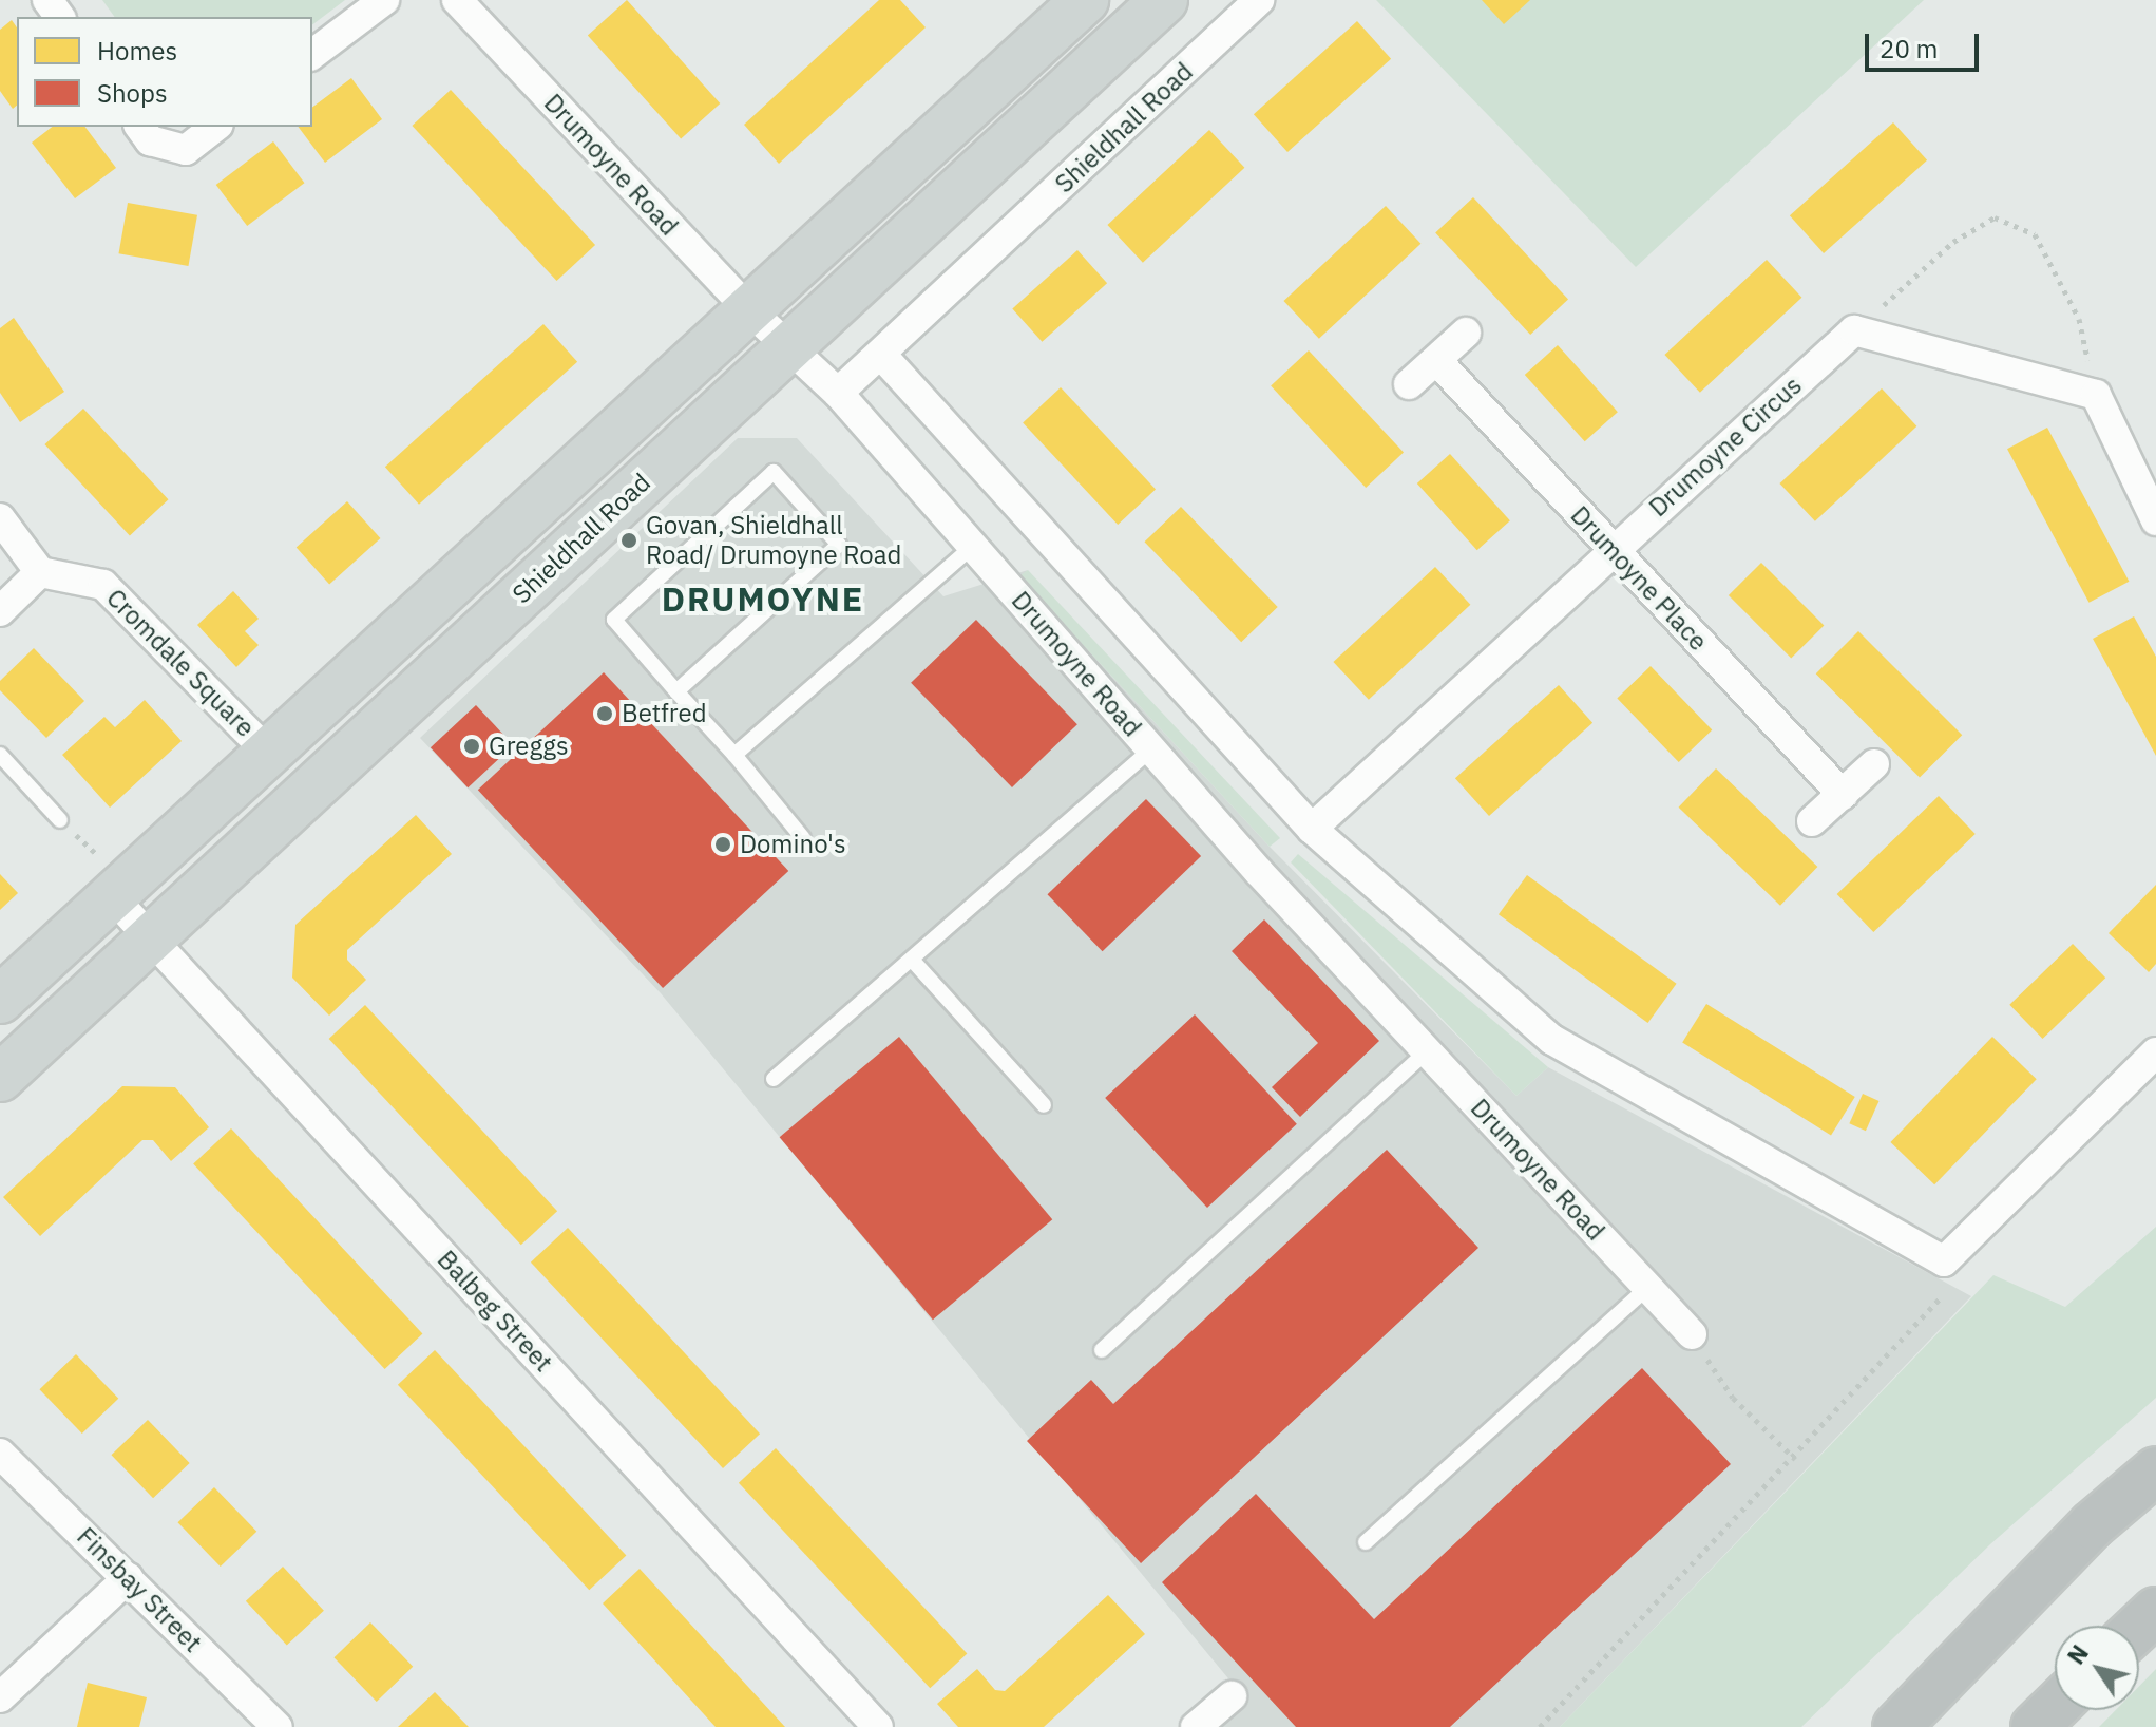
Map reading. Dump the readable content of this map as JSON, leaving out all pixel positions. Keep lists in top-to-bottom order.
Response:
{
  "streets": {
    "main road": ["Shieldhall Road"],
    "street": [
      "Drumoyne Road",
      "Drumoyne Circus",
      "Drumoyne Place",
      "Cromdale Square",
      "Balbeg Street",
      "Finsbay Street"
    ]
  },
  "crossings": [
    ["Shieldhall Road", "Drumoyne Road"],
    ["Shieldhall Road", "Balbeg Street"],
    ["Drumoyne Circus", "Drumoyne Place"]
  ],
  "districts": ["DRUMOYNE"],
  "places": [
    "Govan, Shieldhall Road/ Drumoyne Road",
    "Betfred",
    "Greggs",
    "Domino's"
  ],
  "legend": ["Homes", "Shops"],
  "scale_bar": "20 m",
  "north": "top left"
}
